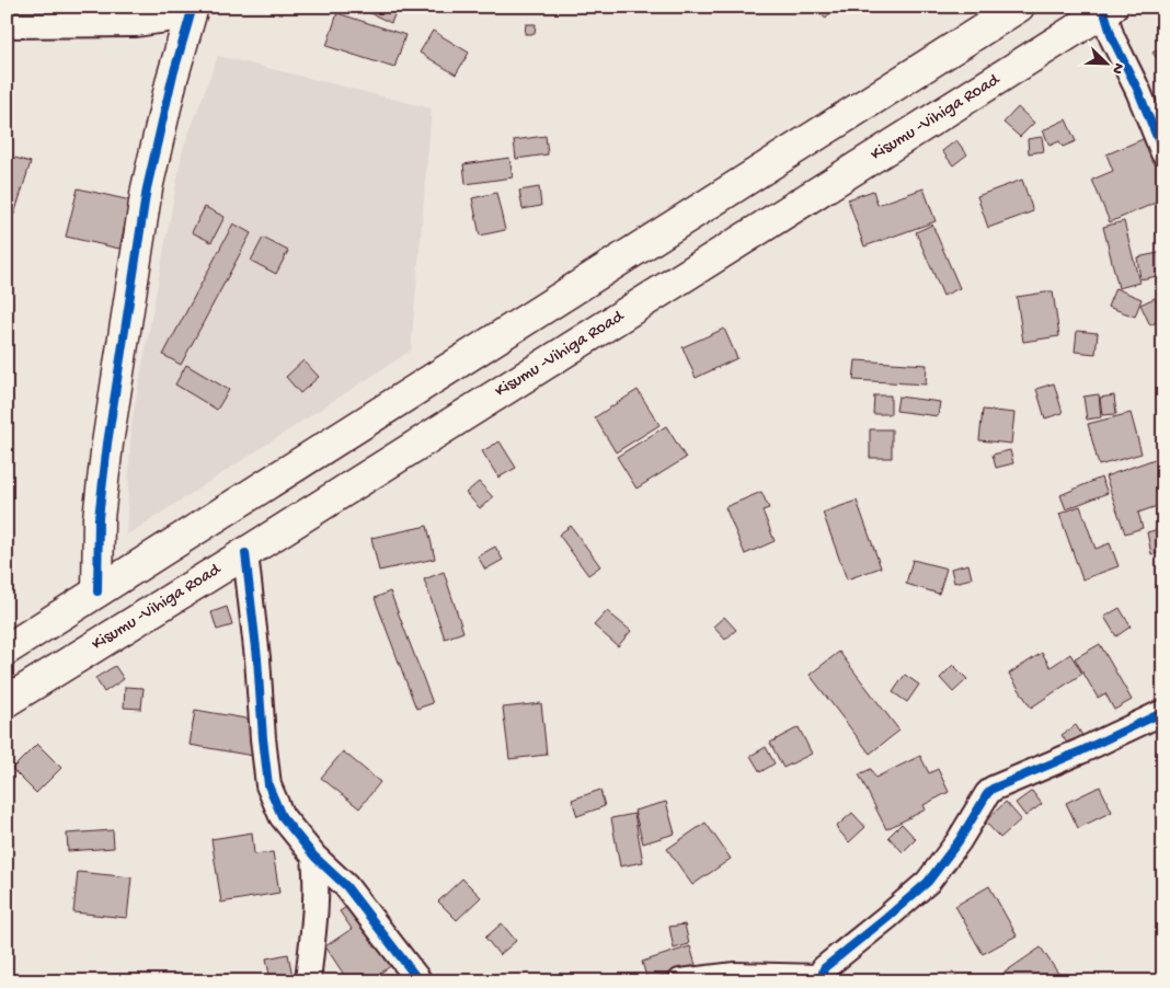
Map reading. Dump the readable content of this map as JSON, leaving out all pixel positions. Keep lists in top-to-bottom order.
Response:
{
  "streets": {
    "main road": ["Kisumu -Vihiga Road"]
  },
  "north": "bottom right"
}
